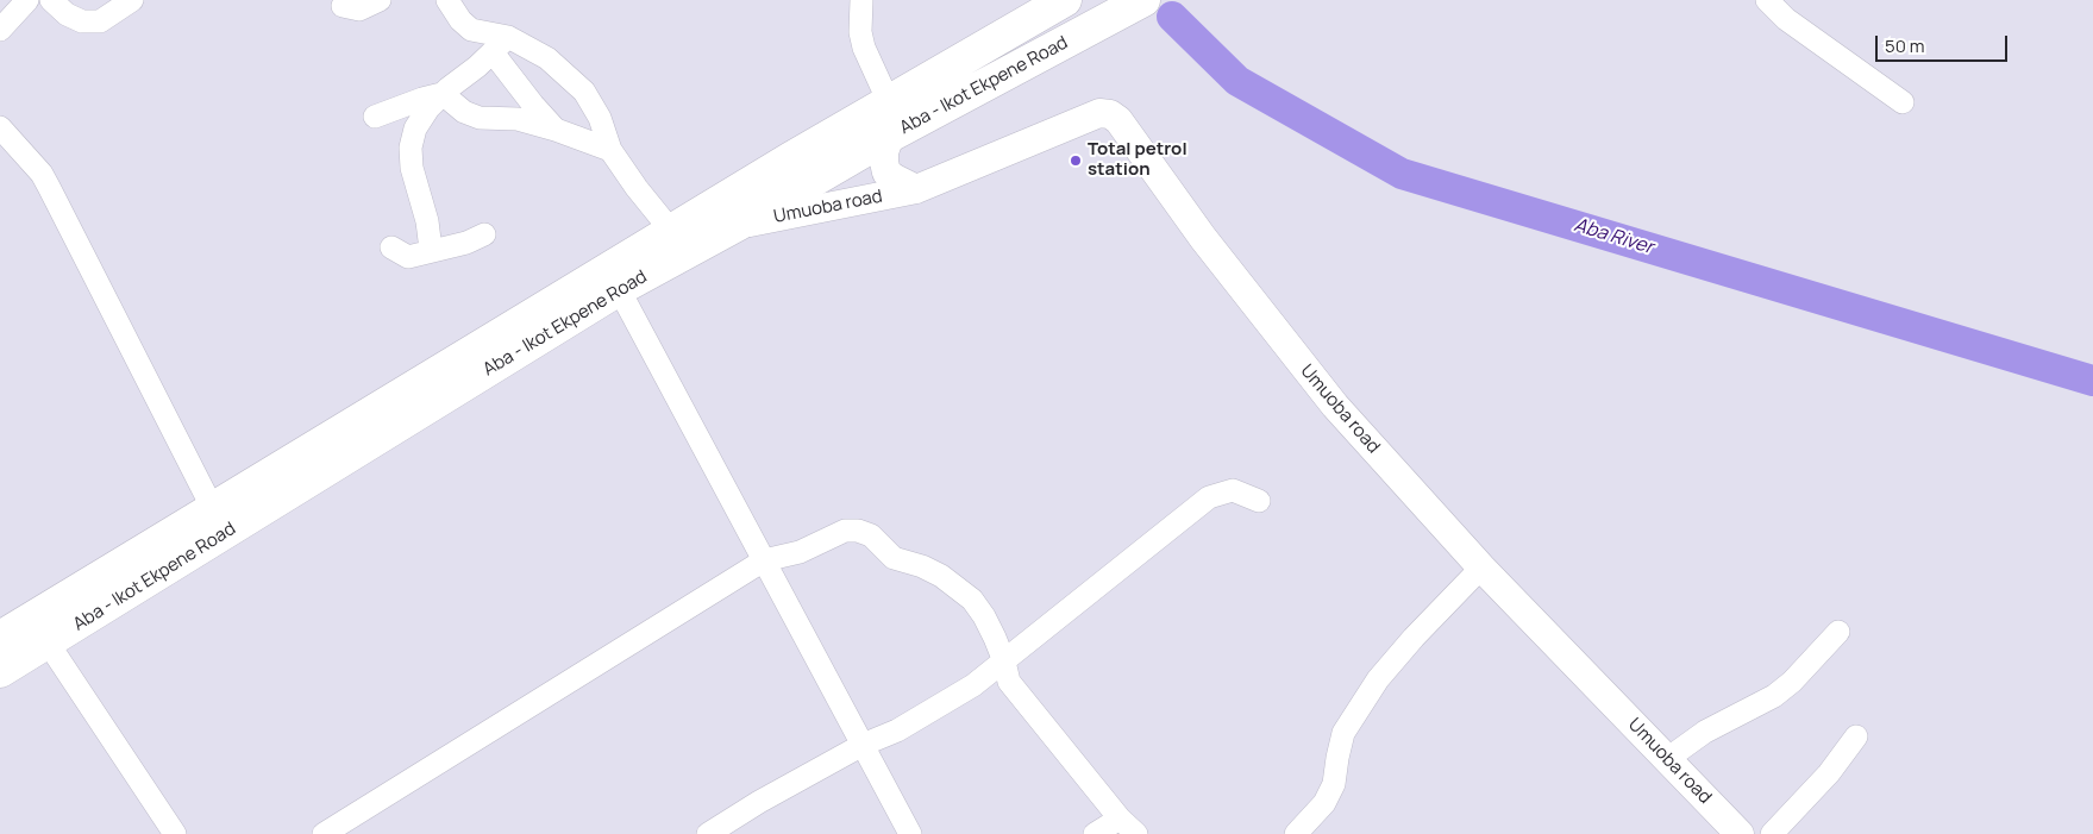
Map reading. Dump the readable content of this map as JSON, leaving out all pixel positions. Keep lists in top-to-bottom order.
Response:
{
  "streets": {
    "highway": ["Aba - Ikot Ekpene Road"],
    "main road": ["Umuoba road"]
  },
  "crossings": [
    ["Aba - Ikot Ekpene Road", "Umuoba road"]
  ],
  "water": ["Aba River"],
  "places": ["Total petrol station"],
  "scale_bar": "50 m"
}
